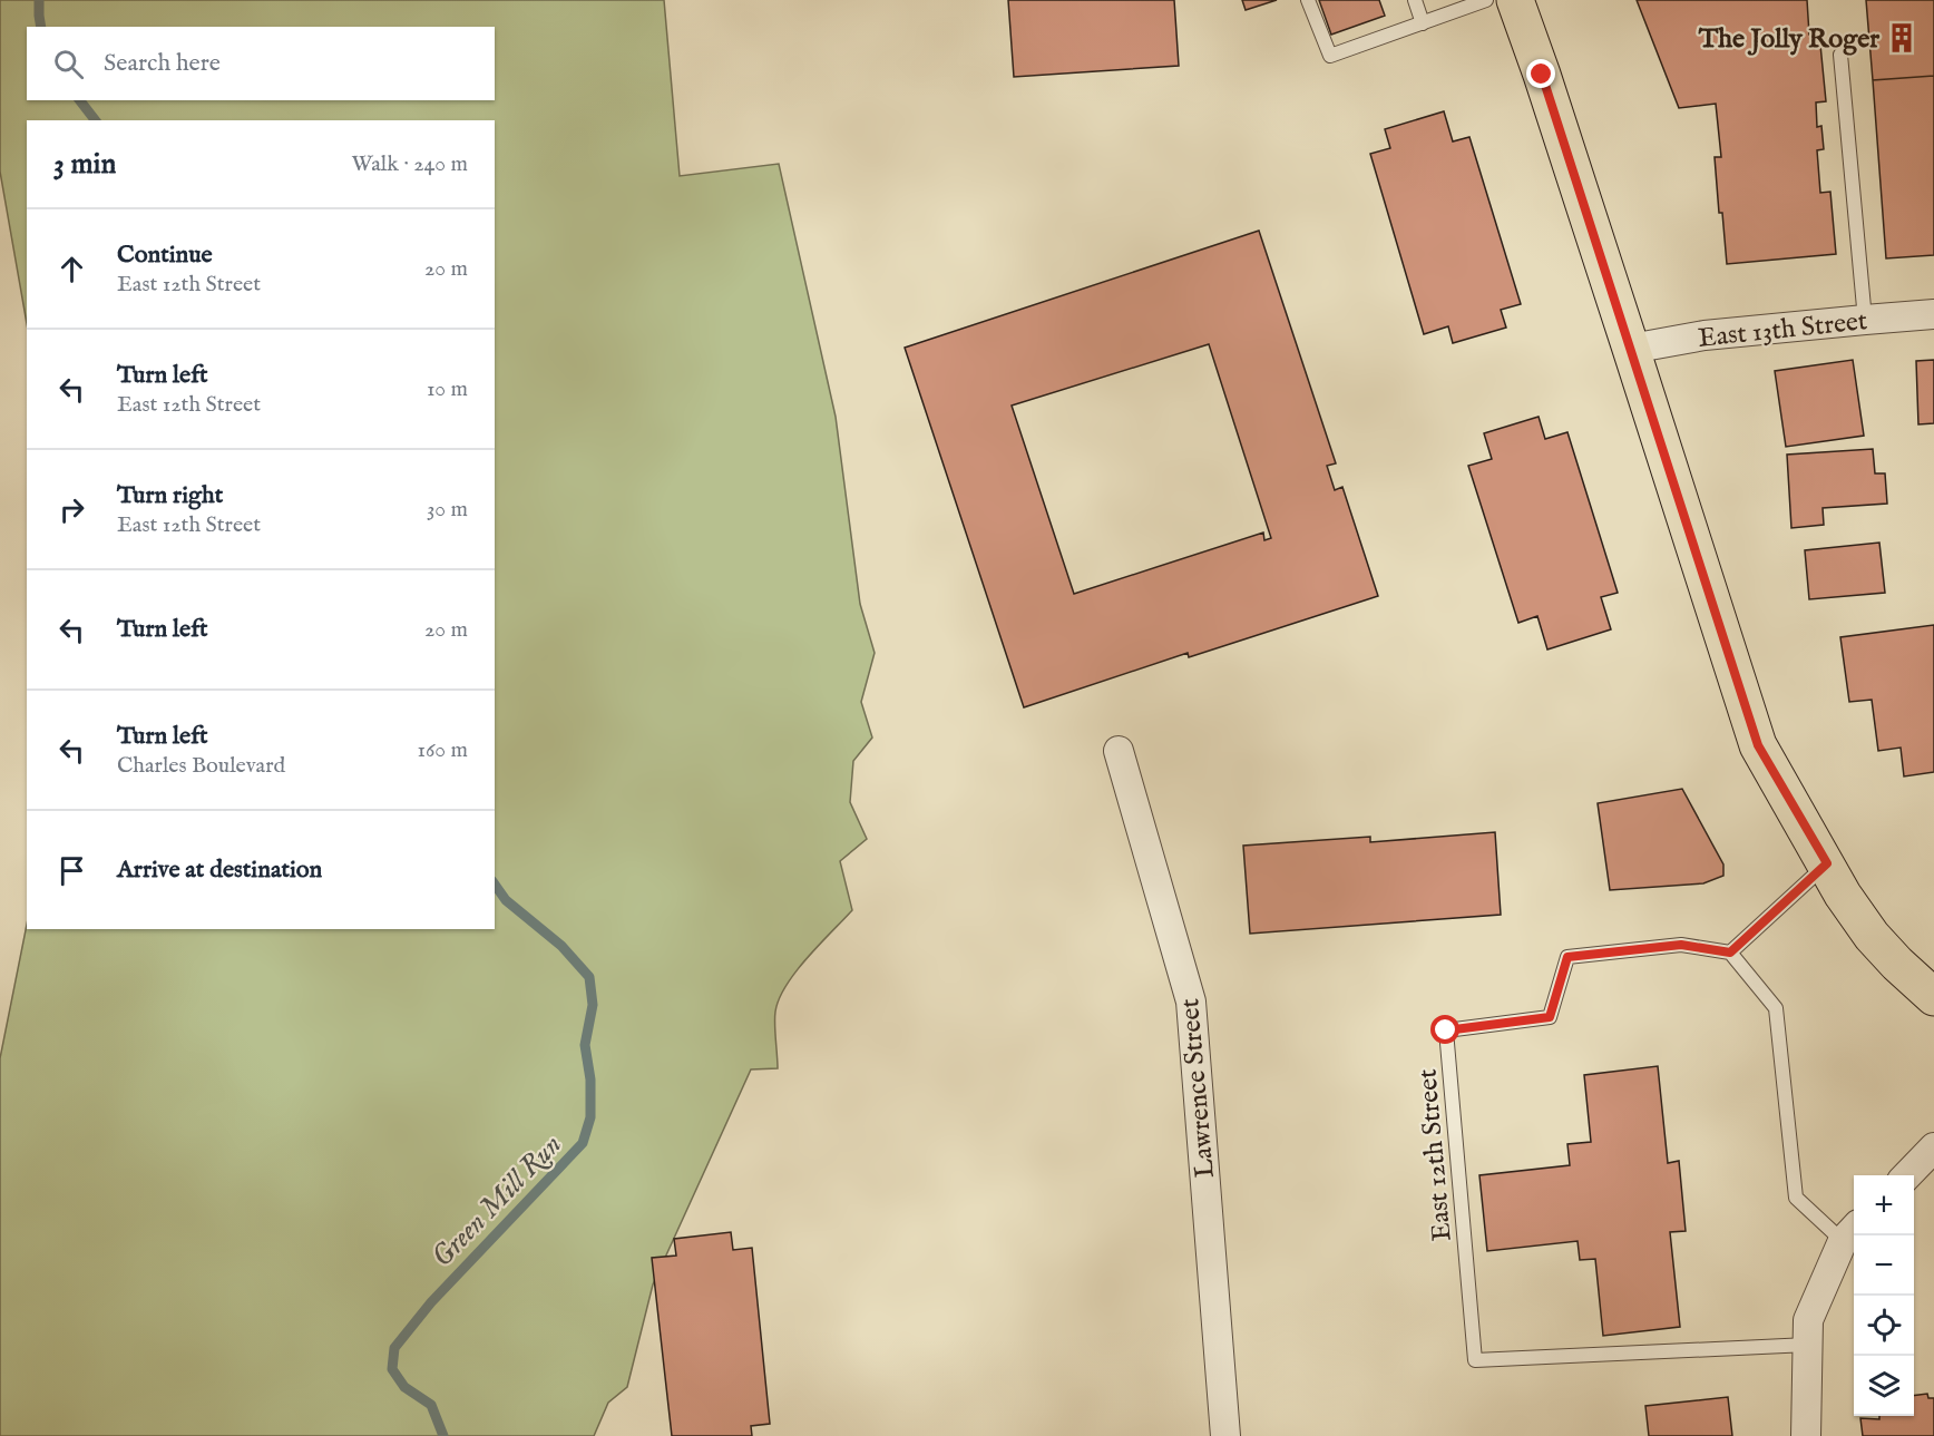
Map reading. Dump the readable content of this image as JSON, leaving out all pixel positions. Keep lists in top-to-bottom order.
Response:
{
  "streets": {
    "street": ["East 13th Street", "Lawrence Street"],
    "lane": ["East 12th Street"]
  },
  "water": ["Green Mill Run"],
  "places": {
    "building": ["The Jolly Roger"]
  },
  "page": {
    "search": "Search here",
    "heading": ["3 min", "Walk · 240 m"],
    "list": [
      ["Continue", "East 12th Street", "20 m"],
      ["Turn left", "East 12th Street", "10 m"],
      ["Turn right", "East 12th Street", "30 m"],
      ["Turn left", "20 m"],
      ["Turn left", "Charles Boulevard", "160 m"],
      "Arrive at destination"
    ],
    "map_buttons": ["+", "−"]
  }
}
